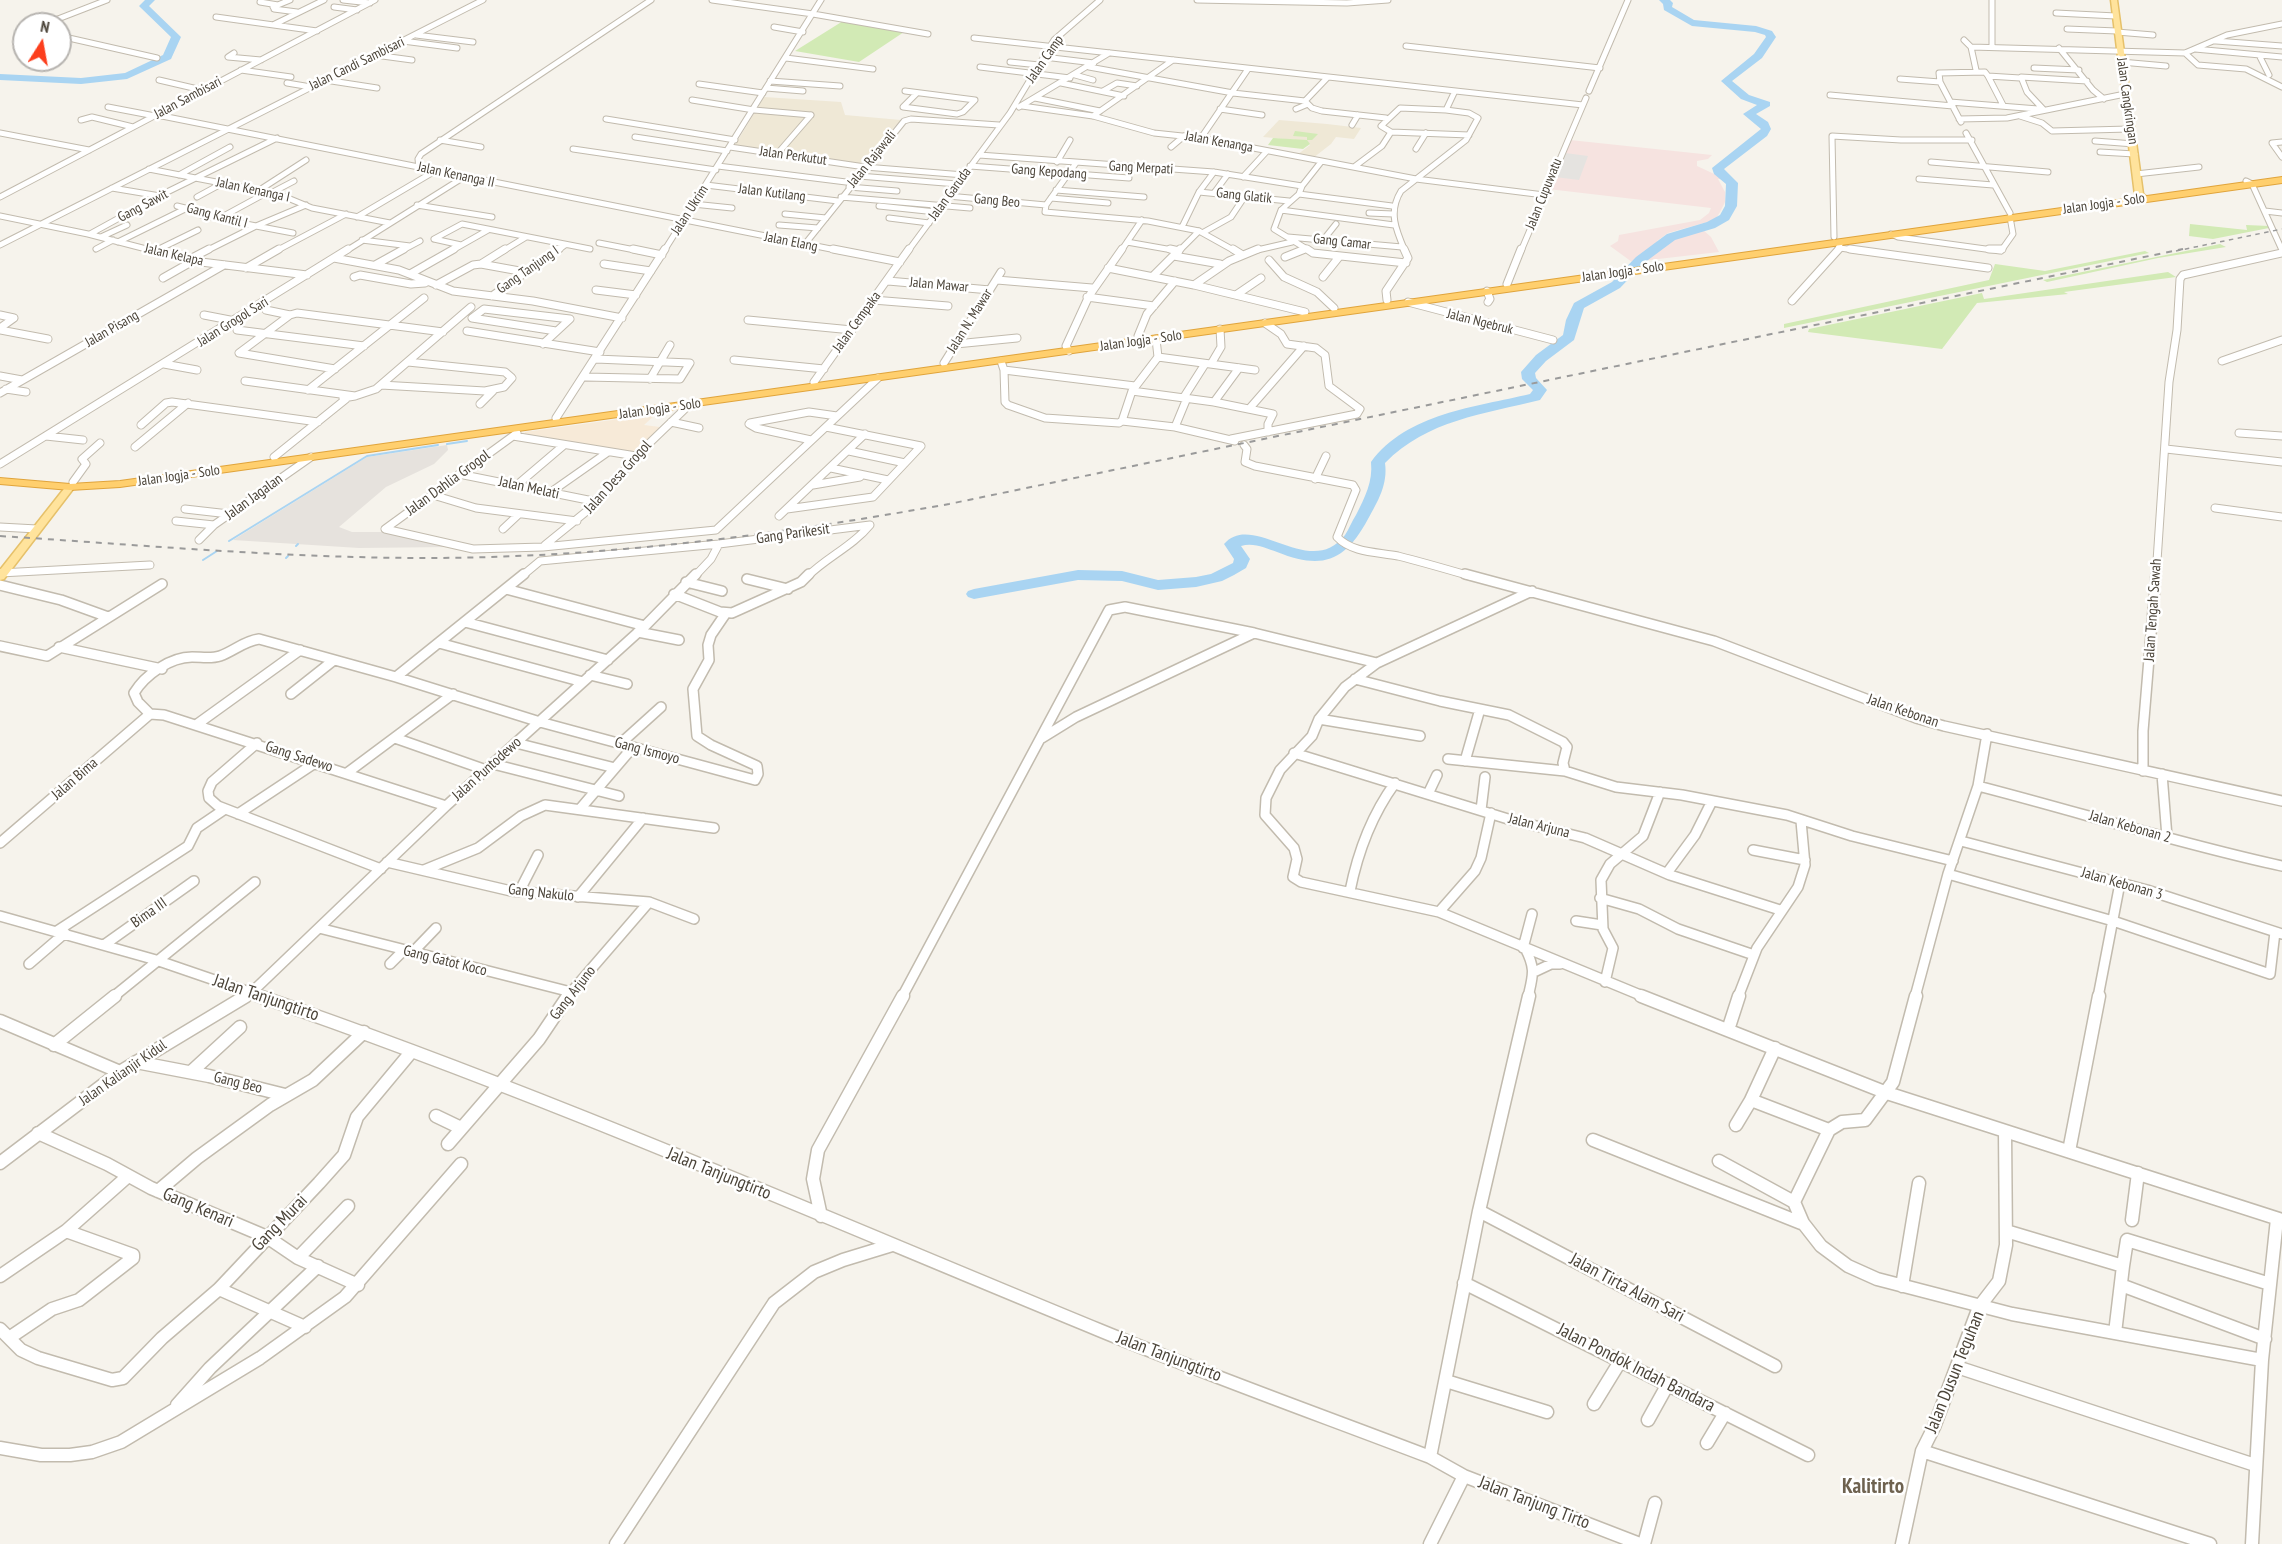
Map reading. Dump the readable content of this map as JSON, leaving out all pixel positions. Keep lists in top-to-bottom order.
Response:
{
  "streets": {
    "highway": ["Jalan Jogja - Solo"],
    "main road": ["Jalan Cangkringan"],
    "street": [
      "Jalan Camp",
      "Jalan Candi Sambisari",
      "Jalan Sambisari",
      "Jalan Kenanga",
      "Jalan Perkutut",
      "Jalan Rajawali",
      "Gang Merpati",
      "Gang Kepodang",
      "Jalan Kenanga II",
      "Jalan Kenanga I",
      "Jalan Kutilang",
      "Jalan Garuda",
      "Jalan Cupuwatu",
      "Gang Glatik",
      "Gang Beo",
      "Gang Sawit",
      "Jalan Ukrim",
      "Gang Kantil I",
      "Jalan Elang",
      "Gang Camar",
      "Jalan Kelapa",
      "Gang Tanjung I",
      "Jalan Mawar",
      "Jalan N. Mawar",
      "Jalan Grogol Sari",
      "Jalan Cempaka",
      "Jalan Ngebruk",
      "Jalan Pisang",
      "Jalan Desa Grogol",
      "Jalan Dahlia Grogol",
      "Jalan Melati",
      "Jalan Jagalan",
      "Gang Parikesit",
      "Jalan Tengah Sawah",
      "Jalan Kebonan",
      "Gang Ismoyo",
      "Gang Sadewo",
      "Jalan Puntodewo",
      "Jalan Bima",
      "Jalan Arjuna",
      "Jalan Kebonan 2",
      "Jalan Kebonan 3",
      "Gang Nakulo",
      "Bima III",
      "Gang Gatot Koco",
      "Gang Arjuno",
      "Jalan Tanjungtirto",
      "Jalan Kalianjir Kidul",
      "Gang Kenari",
      "Gang Murai",
      "Jalan Tirta Alam Sari",
      "Jalan Pondok Indah Bandara",
      "Jalan Dusun Teguhan",
      "Jalan Tanjung Tirto"
    ]
  },
  "crossings": [
    ["Jalan Camp", "Jalan Rajawali"],
    ["Jalan Camp", "Jalan Garuda"],
    ["Jalan Candi Sambisari", "Jalan Kenanga II"],
    ["Jalan Candi Sambisari", "Jalan Kenanga I"],
    ["Jalan Candi Sambisari", "Jalan Kelapa"],
    ["Jalan Sambisari", "Jalan Kenanga II"],
    ["Jalan Cangkringan", "Jalan Jogja - Solo"],
    ["Jalan Kenanga", "Jalan Cupuwatu"],
    ["Jalan Perkutut", "Jalan Rajawali"],
    ["Jalan Perkutut", "Jalan Garuda"],
    ["Jalan Perkutut", "Jalan Ukrim"],
    ["Jalan Rajawali", "Jalan Kutilang"],
    ["Jalan Rajawali", "Jalan Garuda"],
    ["Jalan Rajawali", "Jalan Elang"],
    ["Gang Merpati", "Jalan Garuda"],
    ["Gang Kepodang", "Jalan Garuda"],
    ["Jalan Kenanga II", "Gang Sawit"],
    ["Jalan Kenanga II", "Jalan Ukrim"],
    ["Jalan Kenanga II", "Jalan Elang"],
    ["Jalan Kenanga II", "Jalan Grogol Sari"],
    ["Jalan Kenanga I", "Gang Sawit"],
    ["Jalan Kenanga I", "Jalan Grogol Sari"],
    ["Jalan Kutilang", "Jalan Garuda"],
    ["Jalan Kutilang", "Jalan Ukrim"],
    ["Jalan Garuda", "Gang Beo"],
    ["Jalan Garuda", "Jalan Elang"],
    ["Jalan Garuda", "Jalan Cempaka"],
    ["Jalan Cupuwatu", "Jalan Jogja - Solo"],
    ["Gang Beo", "Jalan Kalianjir Kidul"],
    ["Jalan Jogja - Solo", "Jalan Ukrim"],
    ["Jalan Jogja - Solo", "Jalan N. Mawar"],
    ["Jalan Jogja - Solo", "Jalan Cempaka"],
    ["Jalan Jogja - Solo", "Jalan Ngebruk"],
    ["Jalan Jogja - Solo", "Jalan Desa Grogol"],
    ["Jalan Jogja - Solo", "Jalan Dahlia Grogol"],
    ["Jalan Jogja - Solo", "Jalan Jagalan"],
    ["Gang Sawit", "Jalan Kelapa"],
    ["Jalan Ukrim", "Jalan Elang"],
    ["Jalan Elang", "Jalan Cempaka"],
    ["Jalan Kelapa", "Jalan Grogol Sari"],
    ["Jalan Kelapa", "Jalan Pisang"],
    ["Jalan Mawar", "Jalan N. Mawar"],
    ["Jalan Mawar", "Jalan Cempaka"],
    ["Jalan Desa Grogol", "Jalan Dahlia Grogol"],
    ["Jalan Desa Grogol", "Jalan Melati"],
    ["Jalan Dahlia Grogol", "Jalan Melati"],
    ["Gang Parikesit", "Gang Ismoyo"],
    ["Gang Parikesit", "Jalan Puntodewo"],
    ["Jalan Tengah Sawah", "Jalan Kebonan"],
    ["Gang Ismoyo", "Gang Sadewo"],
    ["Gang Ismoyo", "Jalan Puntodewo"],
    ["Gang Ismoyo", "Jalan Bima"],
    ["Gang Sadewo", "Jalan Puntodewo"],
    ["Gang Sadewo", "Jalan Bima"],
    ["Jalan Puntodewo", "Gang Nakulo"],
    ["Jalan Puntodewo", "Gang Gatot Koco"],
    ["Jalan Puntodewo", "Jalan Tanjungtirto"],
    ["Jalan Puntodewo", "Jalan Kalianjir Kidul"],
    ["Gang Nakulo", "Gang Arjuno"],
    ["Bima III", "Jalan Tanjungtirto"],
    ["Gang Gatot Koco", "Gang Arjuno"],
    ["Gang Arjuno", "Jalan Tanjungtirto"],
    ["Jalan Tanjungtirto", "Jalan Kalianjir Kidul"],
    ["Jalan Tanjungtirto", "Gang Murai"],
    ["Jalan Tanjungtirto", "Jalan Tanjung Tirto"],
    ["Jalan Kalianjir Kidul", "Gang Kenari"],
    ["Gang Kenari", "Gang Murai"]
  ],
  "districts": ["Kalitirto"],
  "north": "top"
}
